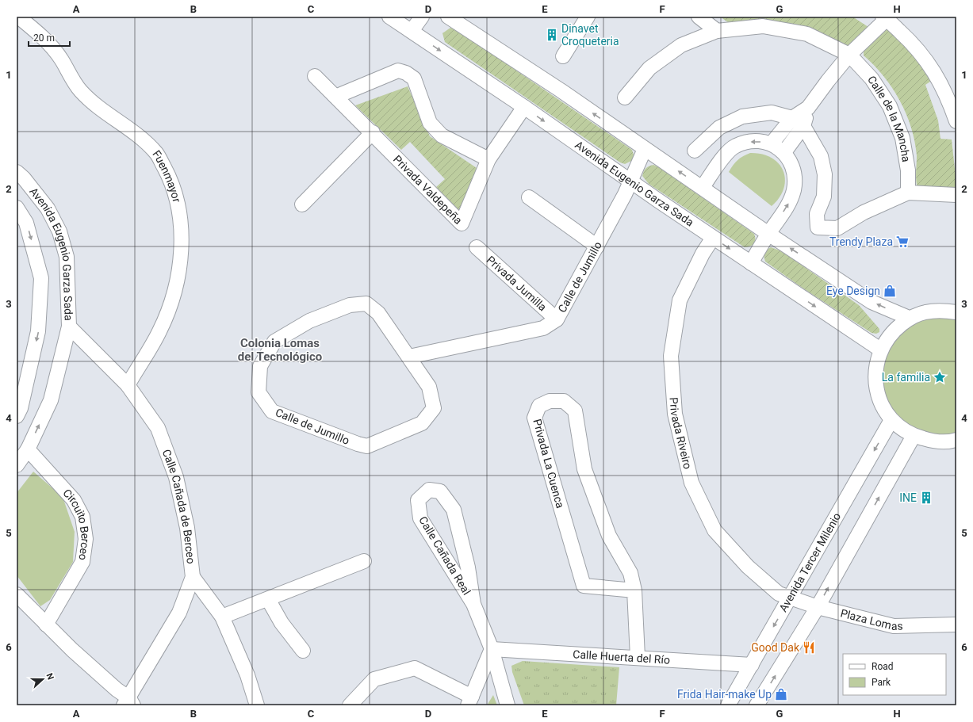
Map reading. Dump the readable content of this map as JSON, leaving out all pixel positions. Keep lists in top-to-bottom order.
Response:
{
  "streets": {
    "street": [
      "Calle de la Mancha",
      "Fuenmayor",
      "Avenida Eugenio Garza Sada",
      "Privada Valdepeña",
      "Calle de Jumillo",
      "Privada Jumilla",
      "Privada Riveiro",
      "Privada La Cuenca",
      "Calle Cañada de Berceo",
      "Circuito Berceo",
      "Calle Cañada Real",
      "Avenida Tercer Milenio",
      "Plaza Lomas",
      "Calle Huerta del Río"
    ]
  },
  "crossings": [
    ["Fuenmayor", "Calle Cañada de Berceo"],
    ["Avenida Eugenio Garza Sada", "Privada Valdepeña"],
    ["Avenida Eugenio Garza Sada", "Calle de Jumillo"],
    ["Avenida Eugenio Garza Sada", "Privada Riveiro"],
    ["Avenida Eugenio Garza Sada", "Calle Cañada de Berceo"],
    ["Avenida Eugenio Garza Sada", "Circuito Berceo"],
    ["Calle de Jumillo", "Privada Jumilla"],
    ["Privada Riveiro", "Avenida Tercer Milenio"],
    ["Privada Riveiro", "Plaza Lomas"],
    ["Privada La Cuenca", "Calle Huerta del Río"],
    ["Calle Cañada Real", "Calle Huerta del Río"],
    ["Avenida Tercer Milenio", "Plaza Lomas"],
    ["Avenida Tercer Milenio", "Calle Huerta del Río"]
  ],
  "districts": ["Colonia Lomas del Tecnológico"],
  "places": {
    "building": ["Dinavet Croqueteria", "INE"],
    "supermarket": ["Trendy Plaza"],
    "shop": ["Eye Design", "Frida Hair-make Up"],
    "place": ["La familia"],
    "restaurant": ["Good Dak"]
  },
  "legend": ["Road", "Park"],
  "scale_bar": "20 m",
  "north": "right",
  "grid": {
    "columns": [
      "A",
      "B",
      "C",
      "D",
      "E",
      "F",
      "G",
      "H"
    ],
    "rows": [
      "1",
      "2",
      "3",
      "4",
      "5",
      "6"
    ]
  }
}
